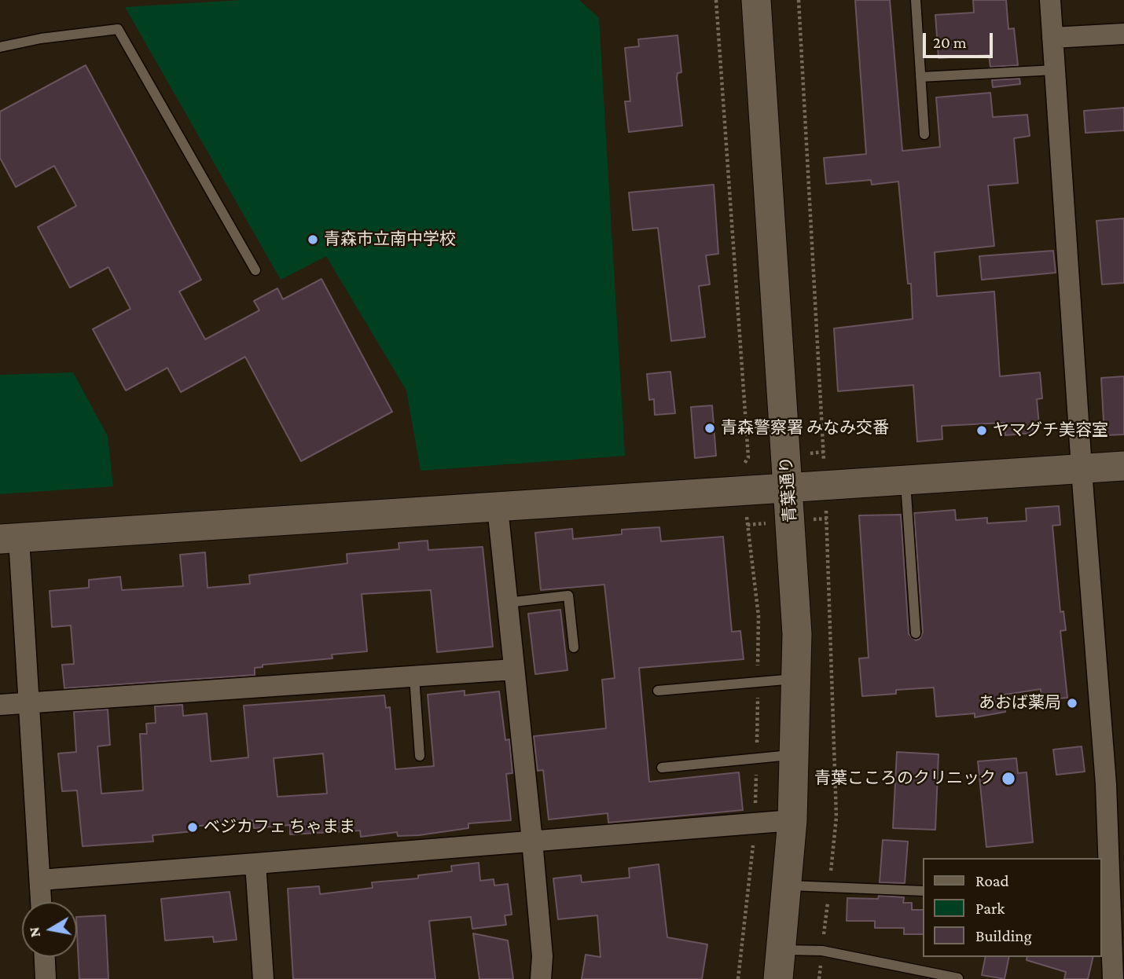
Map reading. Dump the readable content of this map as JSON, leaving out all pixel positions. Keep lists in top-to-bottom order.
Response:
{
  "streets": {
    "street": ["青葉通り"]
  },
  "places": [
    "青森市立南中学校",
    "青森警察署 みなみ交番",
    "ヤマグチ美容室",
    "あおば薬局",
    "青葉こころのクリニック",
    "ベジカフェ ちゃまま"
  ],
  "legend": ["Road", "Park", "Building"],
  "scale_bar": "20 m",
  "north": "left"
}
